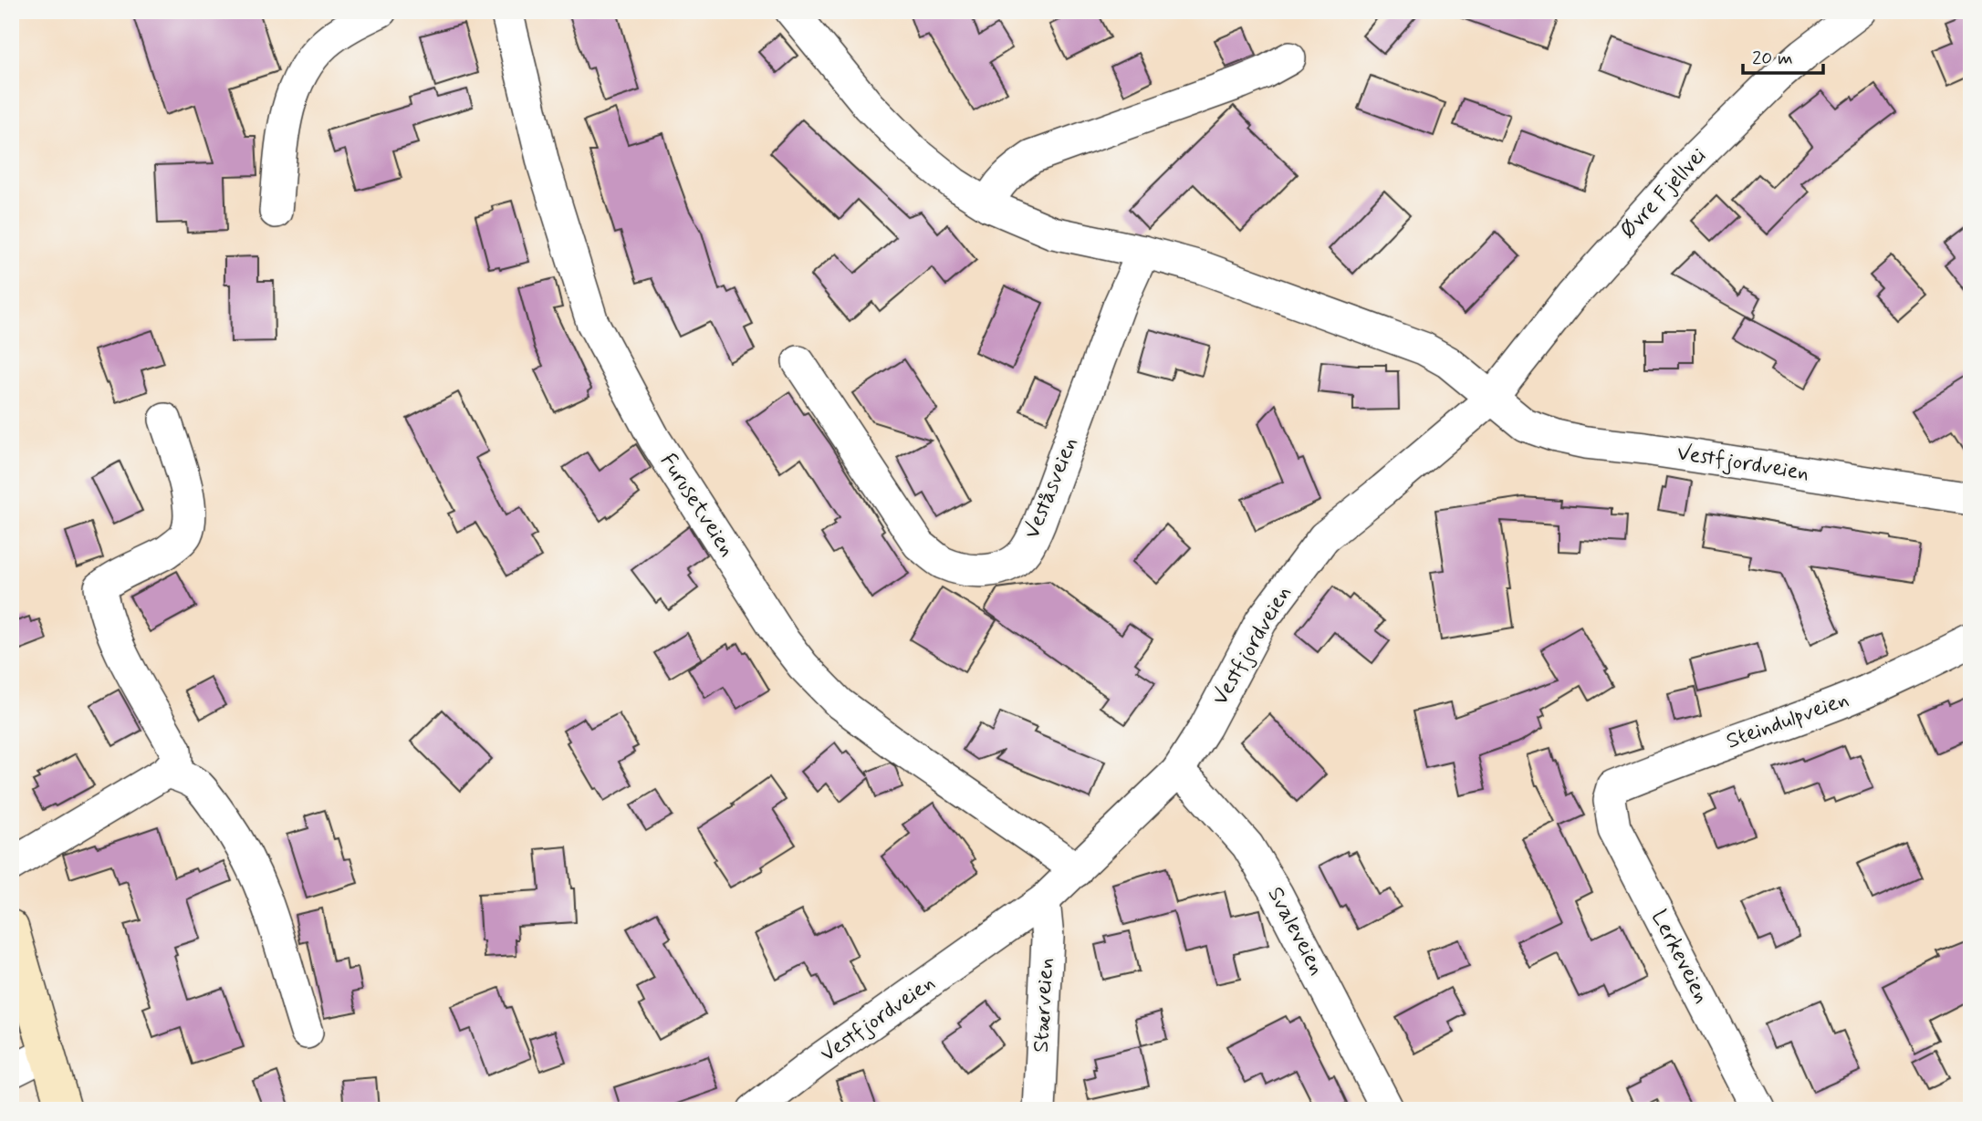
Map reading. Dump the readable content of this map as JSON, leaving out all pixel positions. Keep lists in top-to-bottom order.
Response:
{
  "streets": {
    "street": [
      "Øvre Fjellvei",
      "Vestfjordveien",
      "Veståsveien",
      "Furusetveien",
      "Steindulpveien",
      "Svaleveien",
      "Lerkeveien",
      "Stærveien"
    ]
  },
  "crossings": [
    ["Øvre Fjellvei", "Vestfjordveien"],
    ["Vestfjordveien", "Furusetveien"],
    ["Vestfjordveien", "Svaleveien"],
    ["Vestfjordveien", "Stærveien"],
    ["Steindulpveien", "Lerkeveien"]
  ],
  "scale_bar": "20 m"
}
